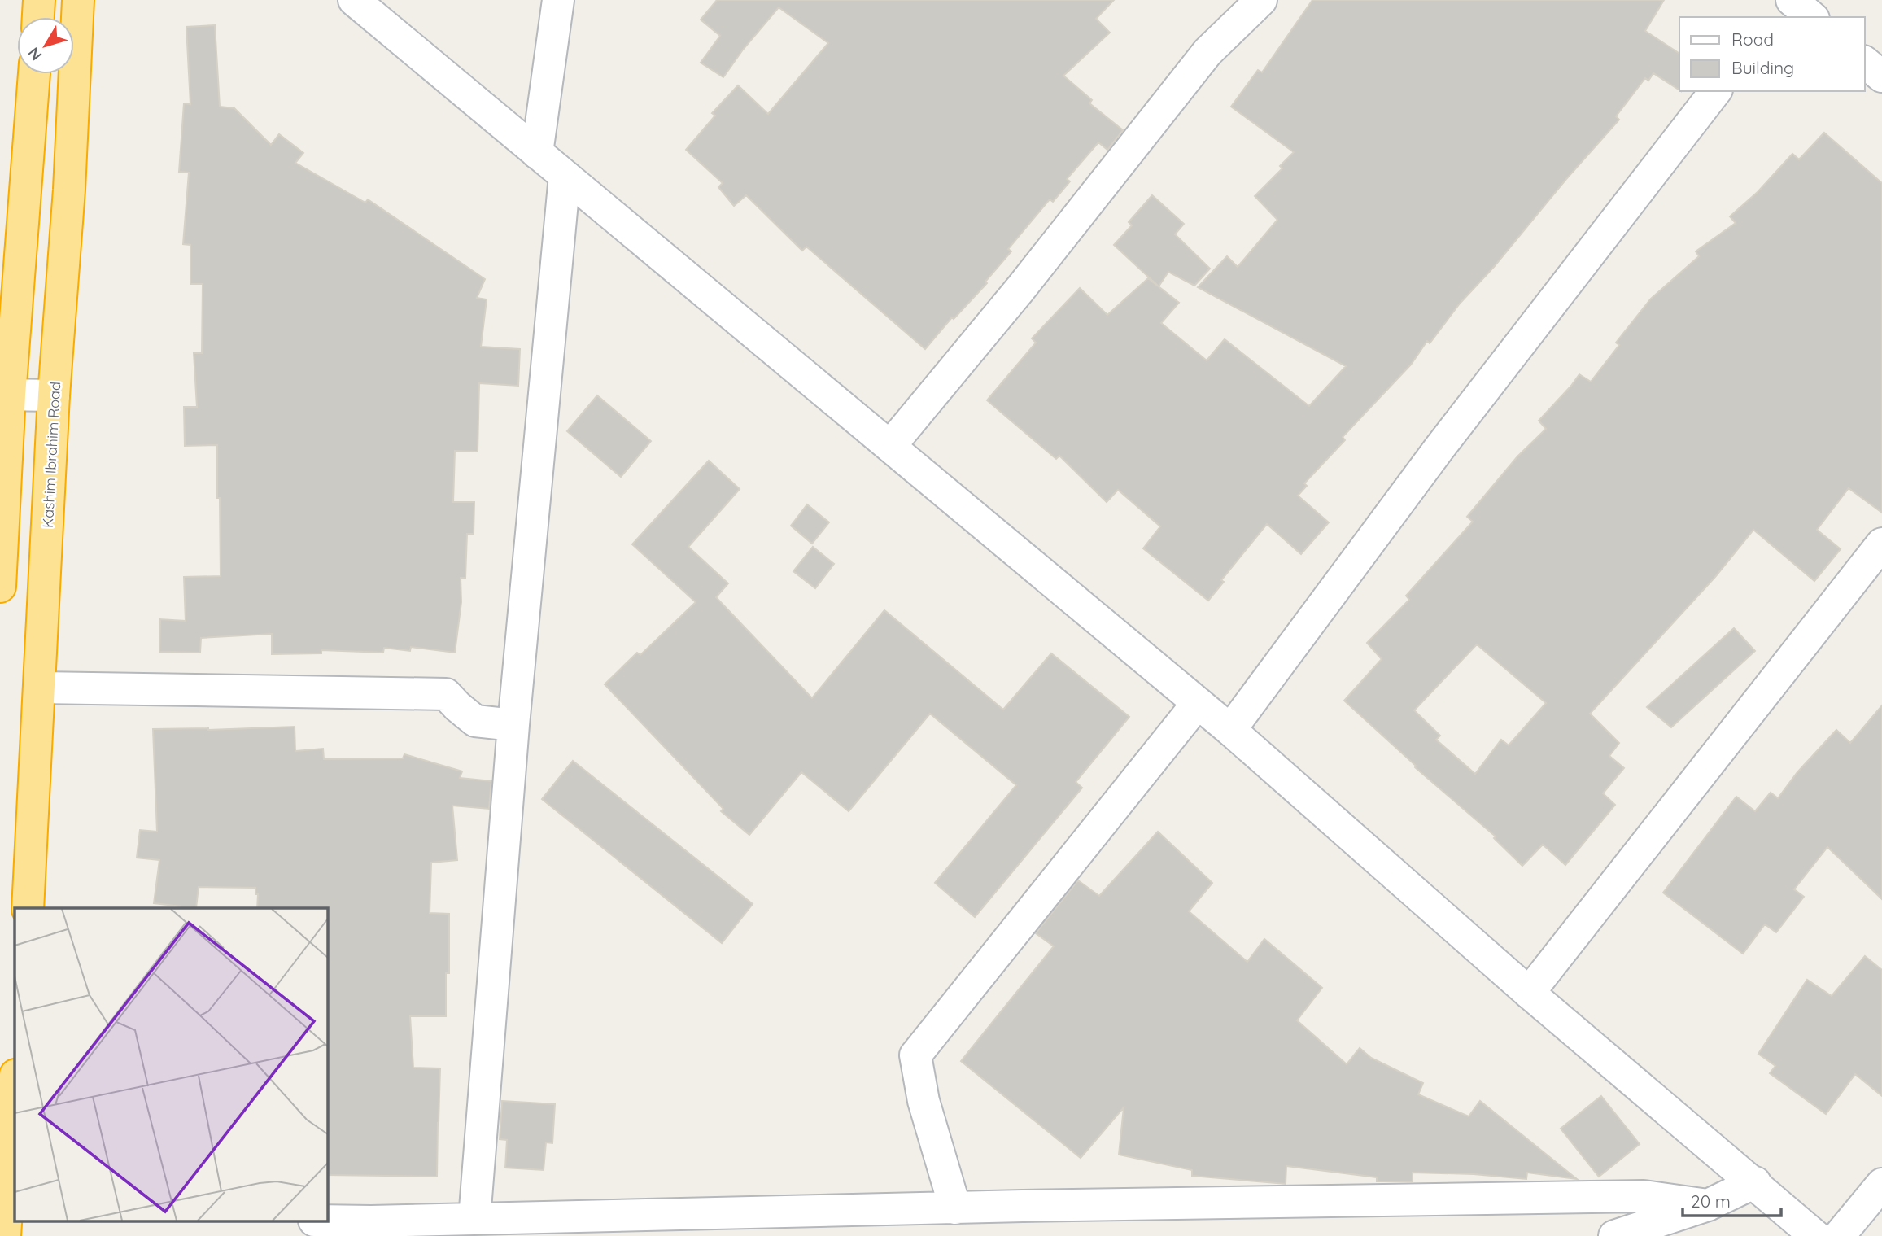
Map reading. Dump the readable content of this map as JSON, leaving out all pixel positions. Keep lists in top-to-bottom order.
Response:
{
  "streets": {
    "highway": ["Kashim Ibrahim Road"]
  },
  "legend": ["Road", "Building"],
  "scale_bar": "20 m",
  "north": "bottom left"
}
